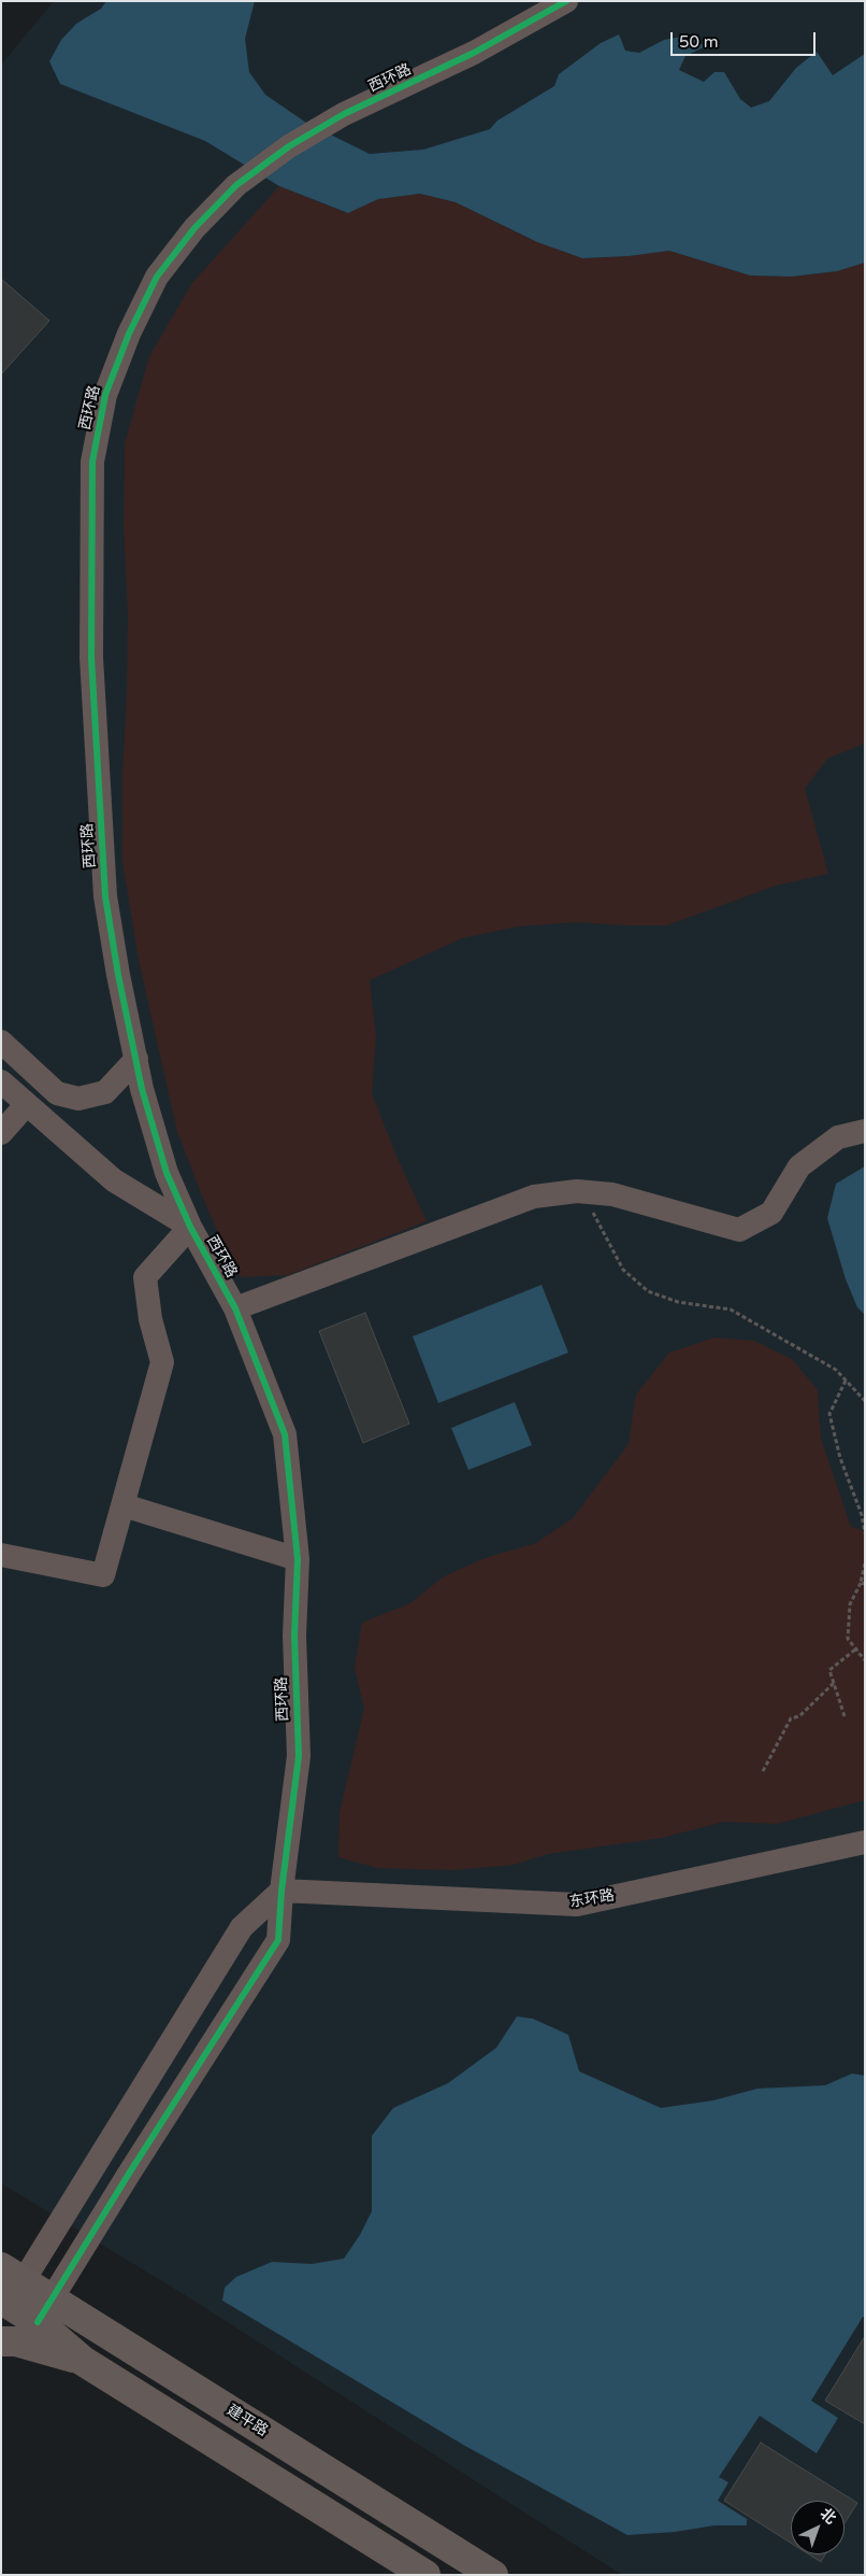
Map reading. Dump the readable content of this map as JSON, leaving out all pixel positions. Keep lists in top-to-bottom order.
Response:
{
  "streets": {
    "main road": ["建平路"],
    "street": ["西环路", "东环路"]
  },
  "crossings": [
    ["西环路", "东环路"],
    ["西环路", "建平路"]
  ],
  "scale_bar": "50 m",
  "north": "top right"
}
